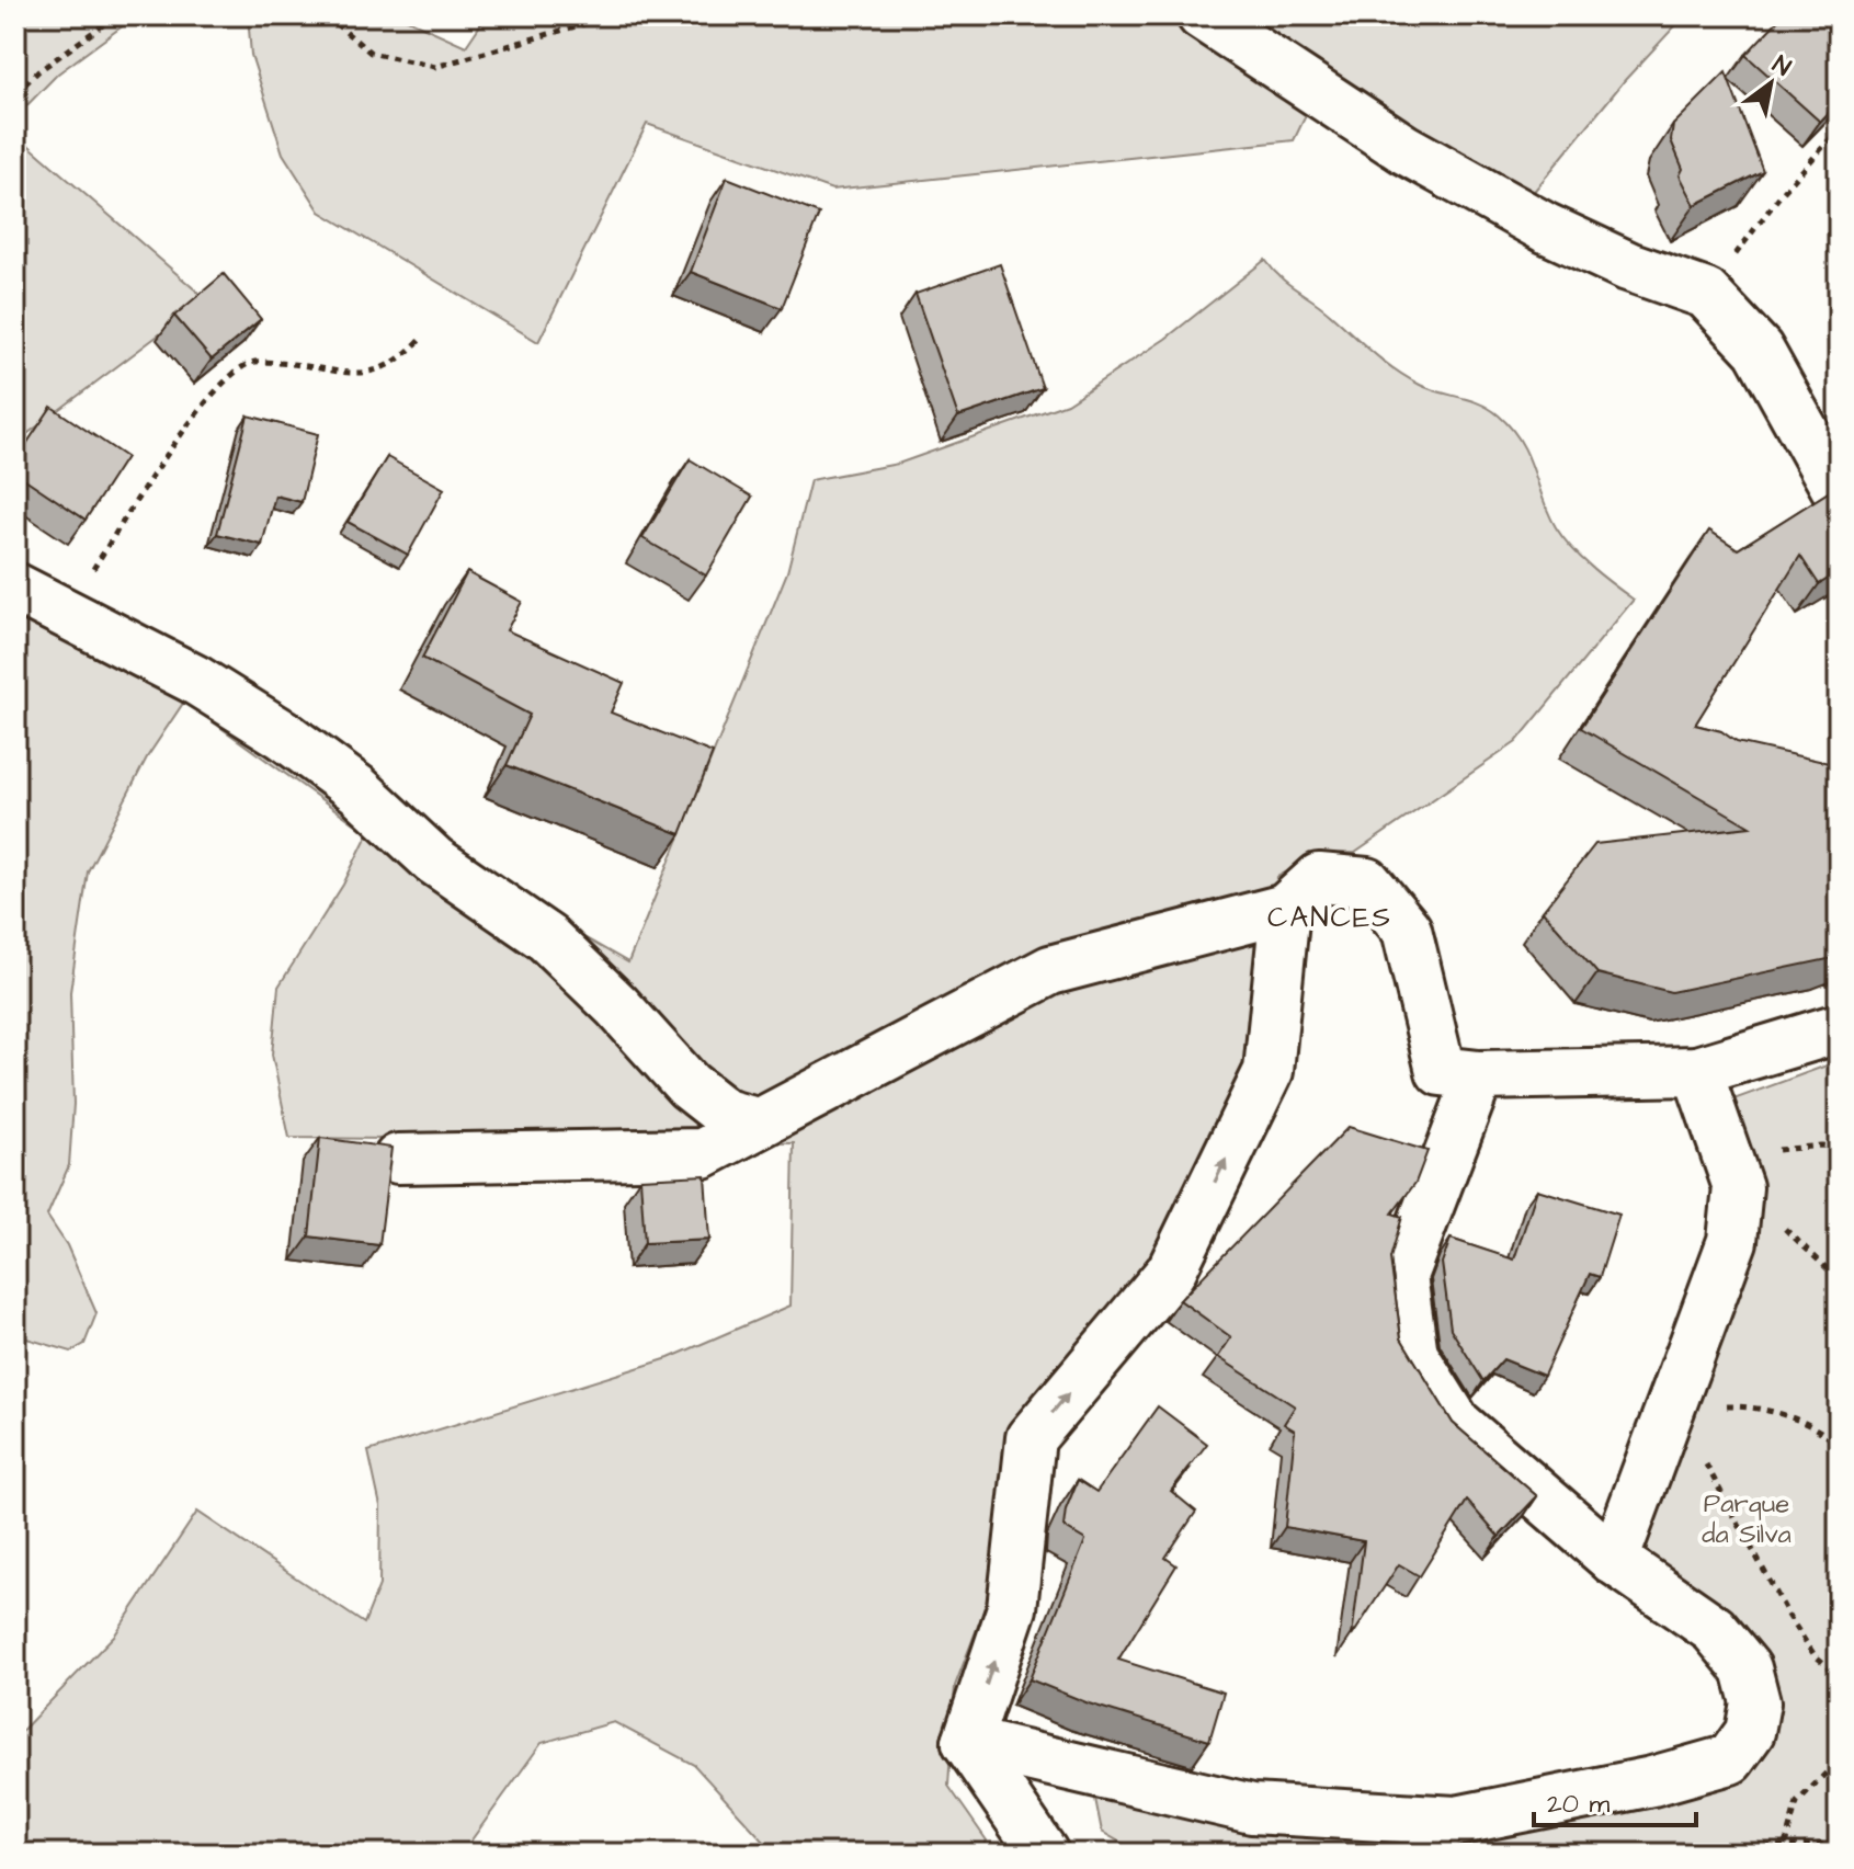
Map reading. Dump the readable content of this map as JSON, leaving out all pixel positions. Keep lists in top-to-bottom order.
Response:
{
  "districts": ["CANCES"],
  "parks": ["Parque da Silva"],
  "scale_bar": "20 m",
  "north": "top right"
}
